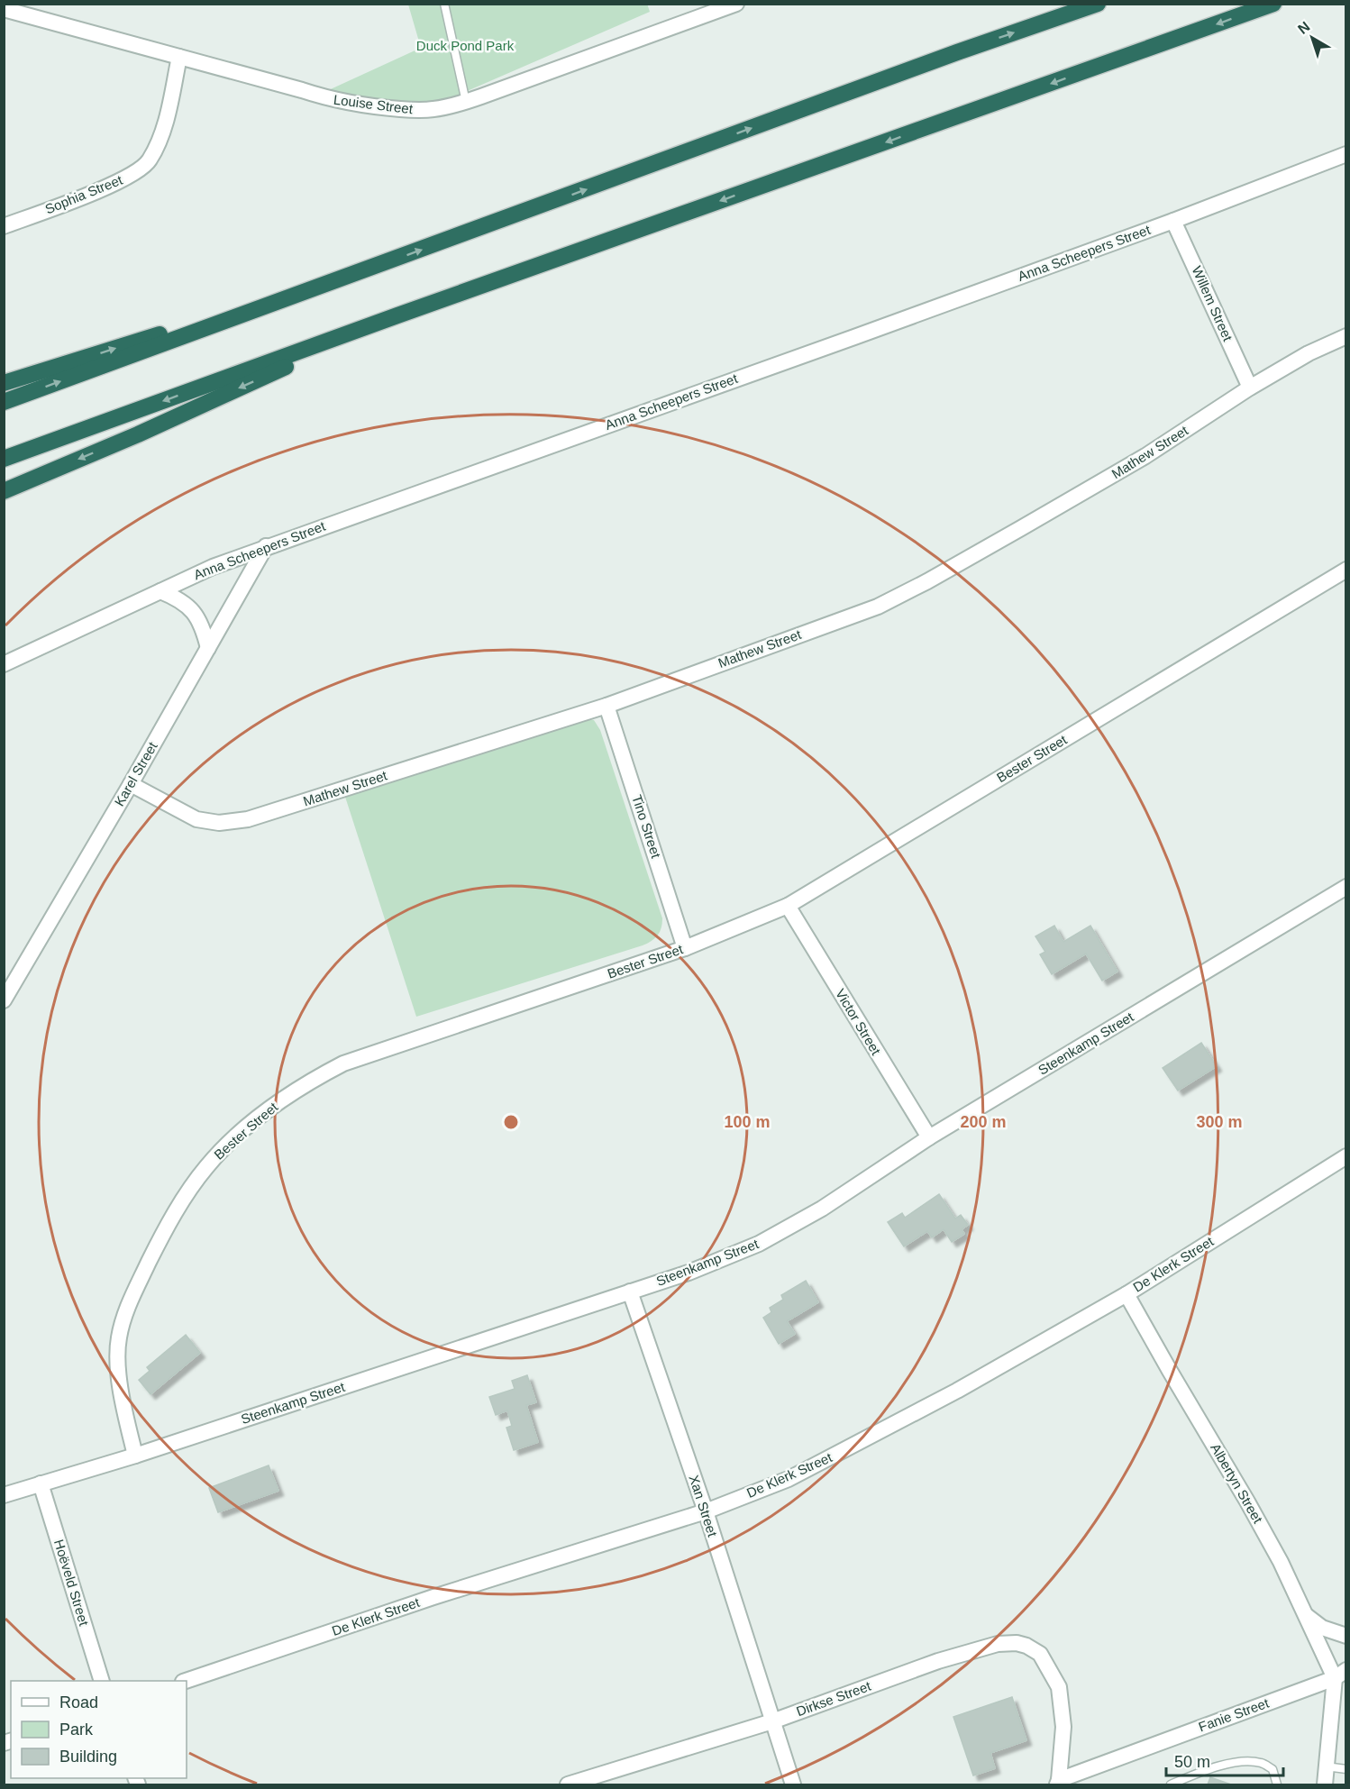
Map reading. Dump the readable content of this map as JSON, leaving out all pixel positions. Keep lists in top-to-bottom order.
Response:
{
  "streets": {
    "street": [
      "Louise Street",
      "Sophia Street",
      "Anna Scheepers Street",
      "Willem Street",
      "Mathew Street",
      "Bester Street",
      "Karel Street",
      "Tino Street",
      "Victor Street",
      "Steenkamp Street",
      "De Klerk Street",
      "Albertyn Street",
      "Xan Street",
      "Hoëveld Street",
      "Dirkse Street",
      "Fanie Street"
    ]
  },
  "crossings": [
    ["Louise Street", "Sophia Street"],
    ["Anna Scheepers Street", "Willem Street"],
    ["Anna Scheepers Street", "Karel Street"],
    ["Willem Street", "Mathew Street"],
    ["Mathew Street", "Karel Street"],
    ["Mathew Street", "Tino Street"],
    ["Bester Street", "Tino Street"],
    ["Bester Street", "Victor Street"],
    ["Bester Street", "Steenkamp Street"],
    ["Victor Street", "Steenkamp Street"],
    ["Steenkamp Street", "Xan Street"],
    ["Steenkamp Street", "Hoëveld Street"],
    ["De Klerk Street", "Albertyn Street"],
    ["De Klerk Street", "Xan Street"],
    ["Albertyn Street", "Fanie Street"],
    ["Xan Street", "Dirkse Street"],
    ["Dirkse Street", "Fanie Street"]
  ],
  "parks": ["Duck Pond Park"],
  "legend": ["Road", "Park", "Building"],
  "scale_bar": "50 m",
  "north": "top left",
  "rings": ["100 m", "200 m", "300 m"]
}
